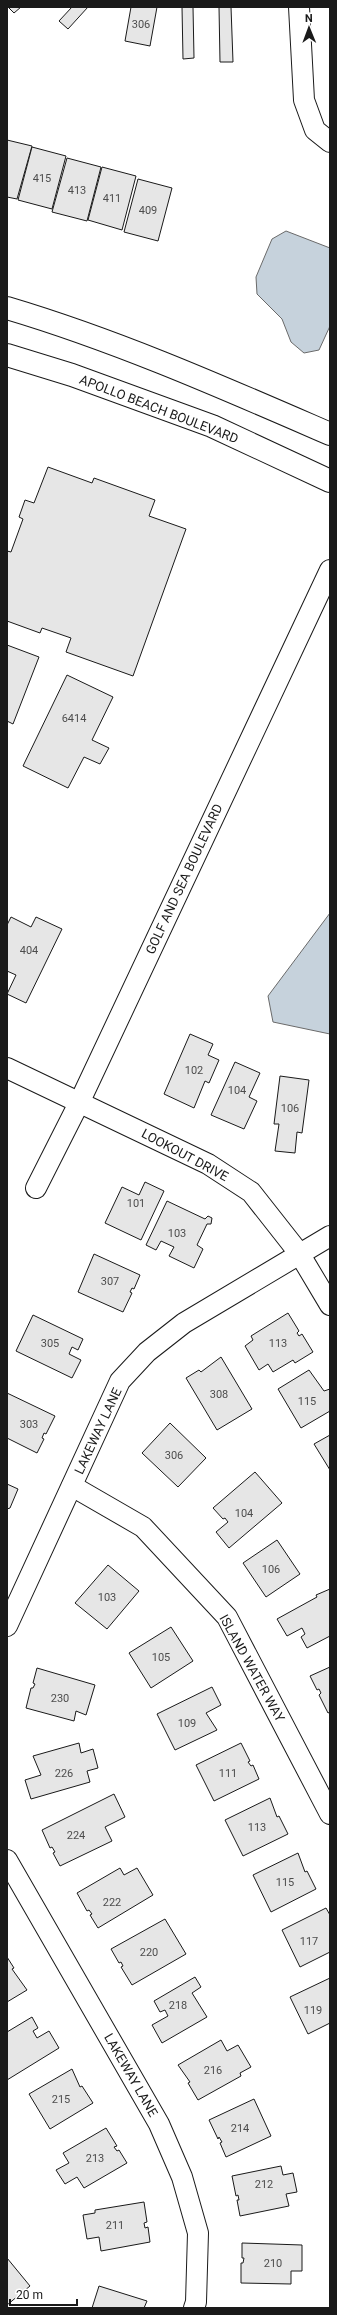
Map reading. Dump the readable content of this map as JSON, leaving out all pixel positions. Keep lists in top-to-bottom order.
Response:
{
  "streets": {
    "main road": ["APOLLO BEACH BOULEVARD"],
    "street": [
      "GOLF AND SEA BOULEVARD",
      "LOOKOUT DRIVE",
      "LAKEWAY LANE",
      "ISLAND WATER WAY"
    ]
  },
  "crossings": [
    ["GOLF AND SEA BOULEVARD", "LOOKOUT DRIVE"],
    ["LOOKOUT DRIVE", "LAKEWAY LANE"],
    ["LAKEWAY LANE", "ISLAND WATER WAY"]
  ],
  "house_numbers": [
    "306",
    "415",
    "413",
    "411",
    "409",
    "6414",
    "404",
    "102",
    "104",
    "106",
    "101",
    "103",
    "307",
    "305",
    "113",
    "308",
    "115",
    "303",
    "306",
    "104",
    "106",
    "103",
    "105",
    "230",
    "109",
    "226",
    "111",
    "113",
    "224",
    "115",
    "222",
    "117",
    "220",
    "218",
    "119",
    "216",
    "215",
    "214",
    "213",
    "212",
    "211",
    "210"
  ],
  "scale_bar": "20 m",
  "north": "top"
}
